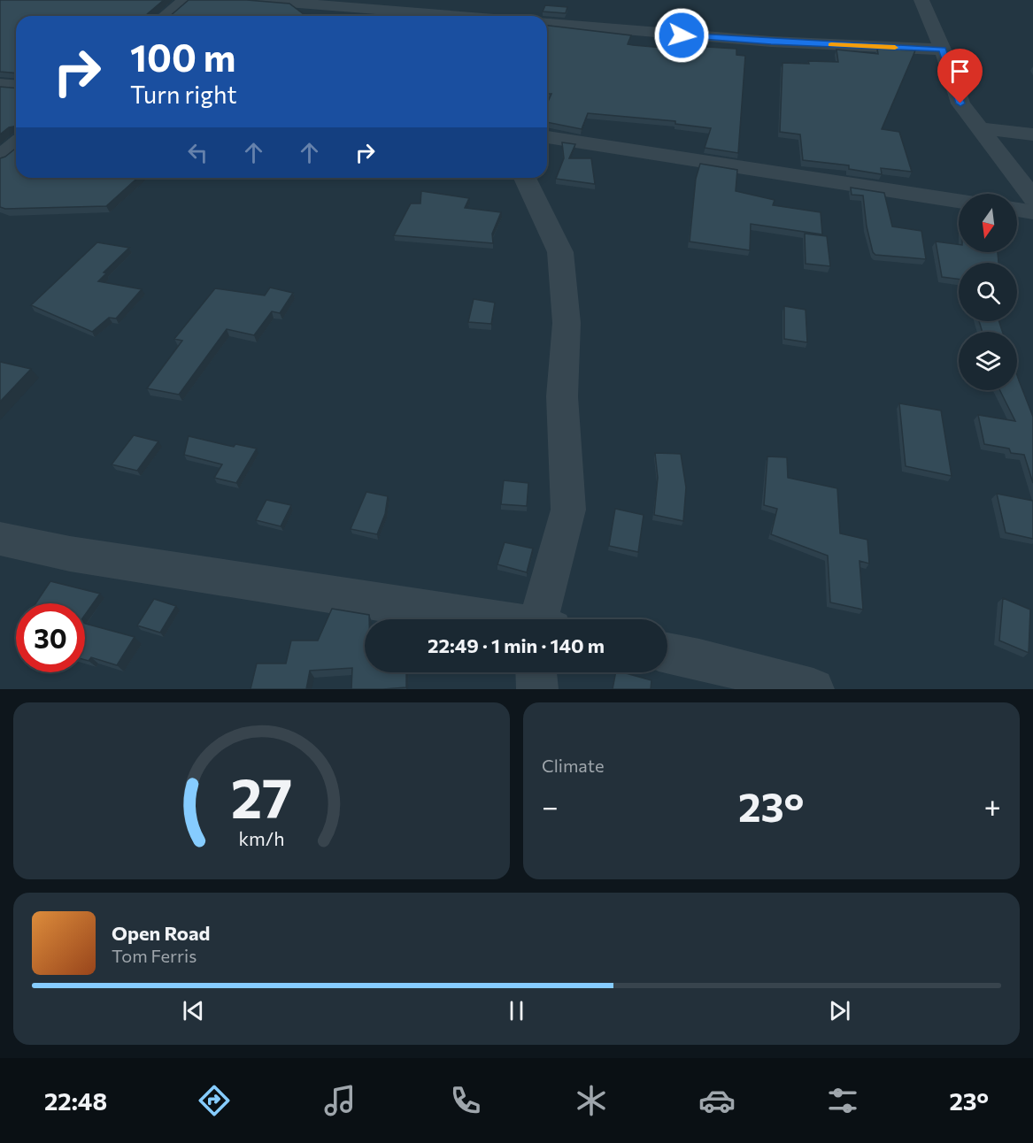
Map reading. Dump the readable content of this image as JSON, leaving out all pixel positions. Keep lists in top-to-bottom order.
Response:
{
  "north": "bottom",
  "page": {
    "turn": ["100 m", "Turn right"],
    "limit": "30",
    "trip": "22:49 · 1 min · 140 m",
    "tile": "Climate",
    "heat": ["−", "23°", "+"],
    "song": ["Open Road", "Tom Ferris"],
    "tabs": ["22:48", "23°"],
    "gauge": ["27", "km/h"]
  }
}
